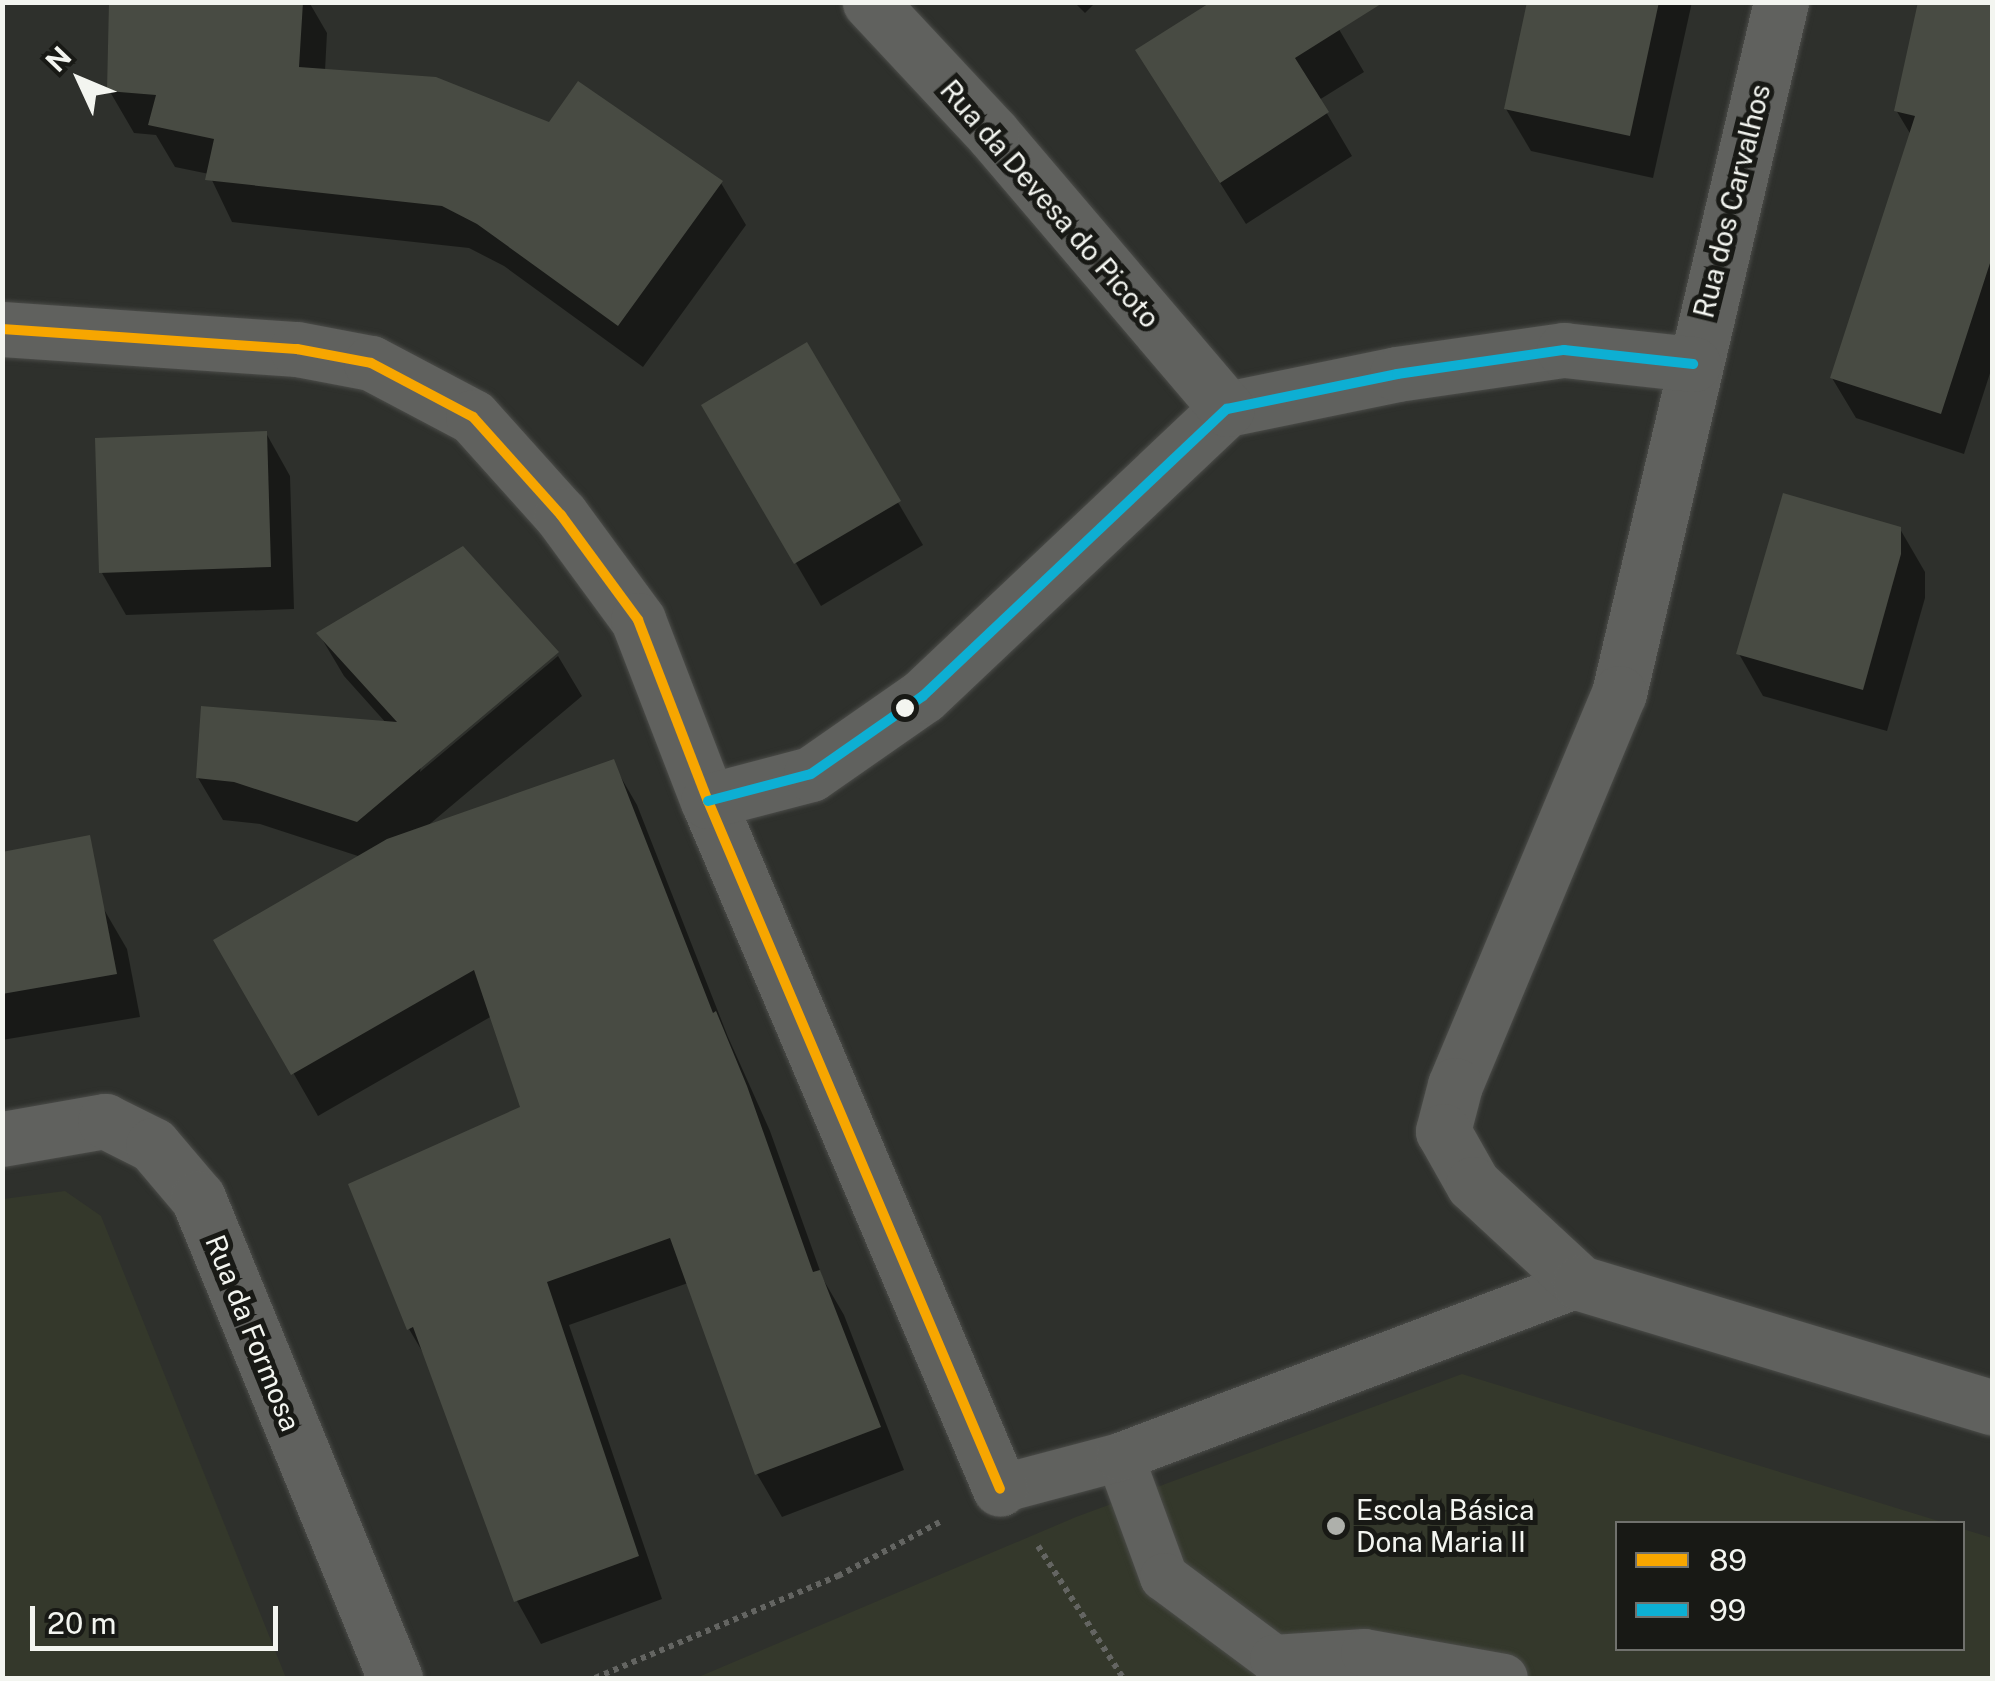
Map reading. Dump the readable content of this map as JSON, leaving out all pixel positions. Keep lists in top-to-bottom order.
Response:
{
  "streets": {
    "street": ["Rua dos Carvalhos", "Rua da Devesa do Picoto", "Rua da Formosa"]
  },
  "places": ["Escola Básica Dona Maria II"],
  "lines": ["transit line 89", "transit line 99"],
  "legend": ["89", "99"],
  "scale_bar": "20 m",
  "north": "top left"
}
